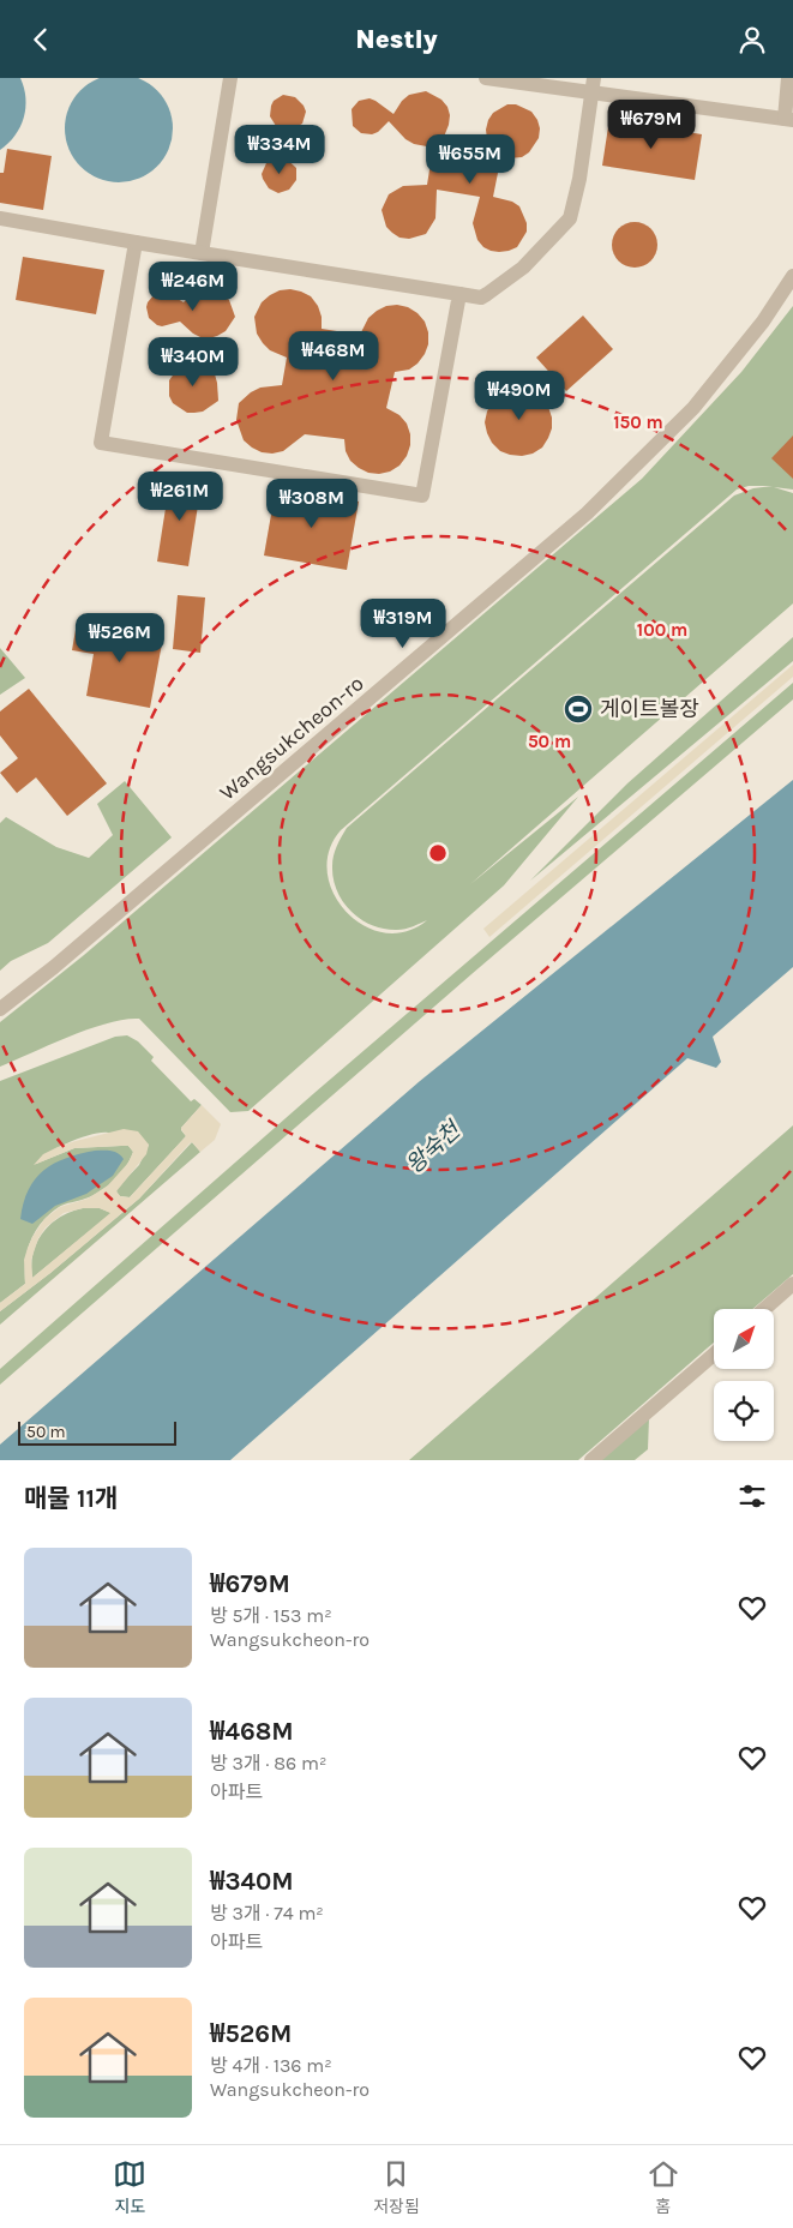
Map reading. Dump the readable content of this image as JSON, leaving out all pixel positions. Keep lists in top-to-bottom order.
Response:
{
  "streets": {
    "street": ["Wangsukcheon-ro"]
  },
  "water": ["왕숙천"],
  "places": {
    "sports": ["게이트볼장"]
  },
  "scale_bar": "50 m",
  "north": "top right",
  "page": {
    "header": "Nestly",
    "price": [
      "₩679M",
      "₩334M",
      "₩655M",
      "₩246M",
      "₩468M",
      "₩340M",
      "₩490M",
      "₩261M",
      "₩308M",
      "₩319M",
      "₩526M"
    ],
    "scale": "50 m",
    "heading": "매물 11개",
    "list": [
      {
        "name": "₩679M",
        "note": "방 5개 · 153 m² · Wangsukcheon-ro"
      },
      {
        "name": "₩468M",
        "note": "방 3개 · 86 m² · 아파트"
      },
      {
        "name": "₩340M",
        "note": "방 3개 · 74 m² · 아파트"
      },
      {
        "name": "₩526M",
        "note": "방 4개 · 136 m² · Wangsukcheon-ro"
      }
    ],
    "tabs": ["지도", "저장됨", "홈"]
  },
  "rings": ["150 m", "100 m", "50 m"]
}
